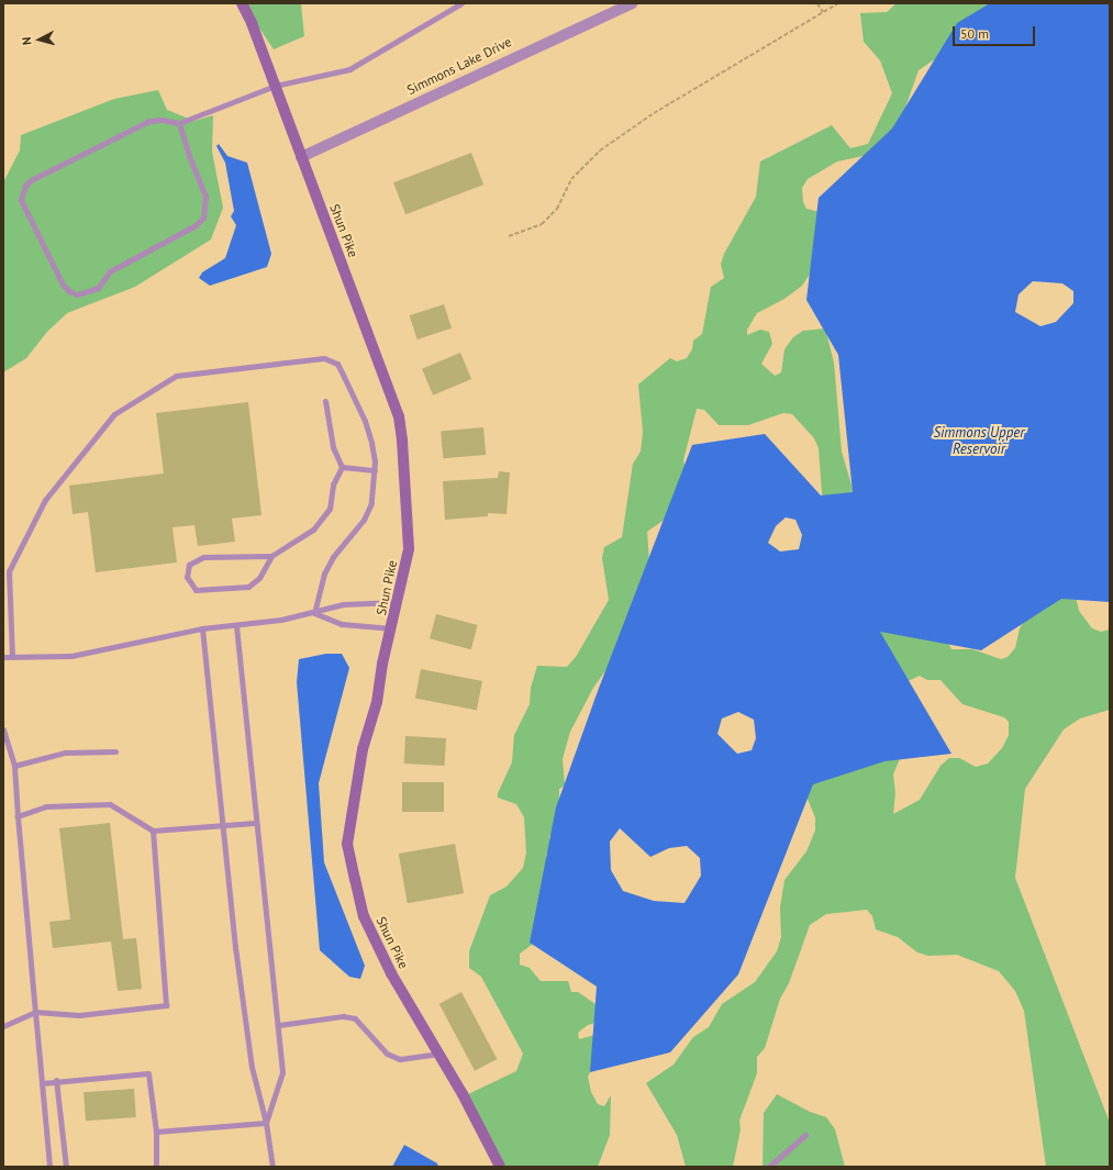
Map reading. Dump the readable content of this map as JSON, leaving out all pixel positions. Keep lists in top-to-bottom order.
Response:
{
  "streets": {
    "main road": ["Shun Pike"],
    "street": ["Simmons Lake Drive"]
  },
  "crossings": [
    ["Simmons Lake Drive", "Shun Pike"]
  ],
  "water": ["Simmons Upper Reservoir"],
  "scale_bar": "50 m",
  "north": "left"
}
